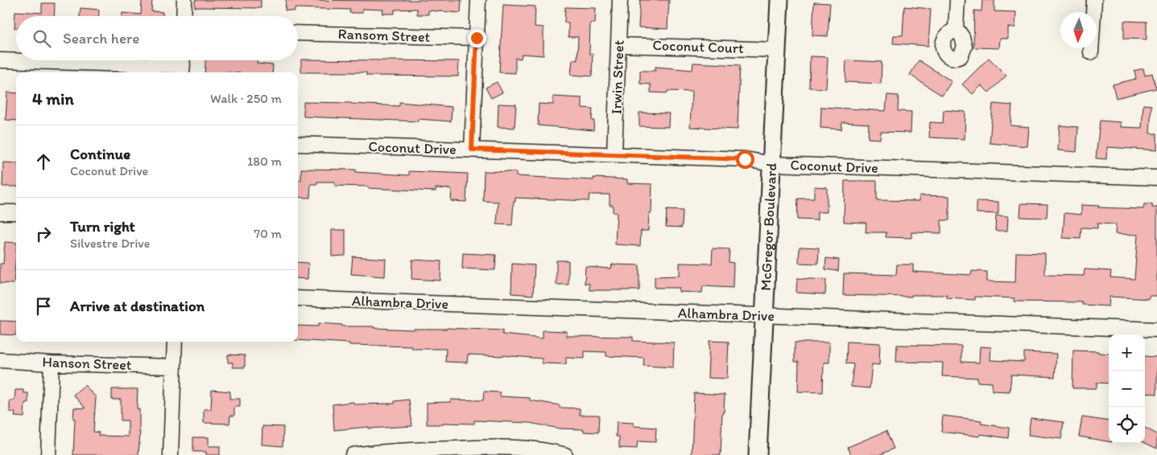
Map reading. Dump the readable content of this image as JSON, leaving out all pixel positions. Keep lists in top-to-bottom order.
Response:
{
  "streets": {
    "main road": ["McGregor Boulevard"],
    "street": [
      "Ransom Street",
      "Coconut Court",
      "Irwin Street",
      "Coconut Drive",
      "Alhambra Drive",
      "Hanson Street"
    ]
  },
  "crossings": [
    ["Coconut Court", "Irwin Street"],
    ["Coconut Court", "McGregor Boulevard"],
    ["Irwin Street", "Coconut Drive"],
    ["Coconut Drive", "McGregor Boulevard"],
    ["McGregor Boulevard", "Alhambra Drive"]
  ],
  "north": "bottom",
  "page": {
    "search": "Search here",
    "heading": ["4 min", "Walk · 250 m"],
    "list": [
      ["Continue", "Coconut Drive", "180 m"],
      ["Turn right", "Silvestre Drive", "70 m"],
      "Arrive at destination"
    ],
    "map_buttons": ["+", "−"]
  }
}
